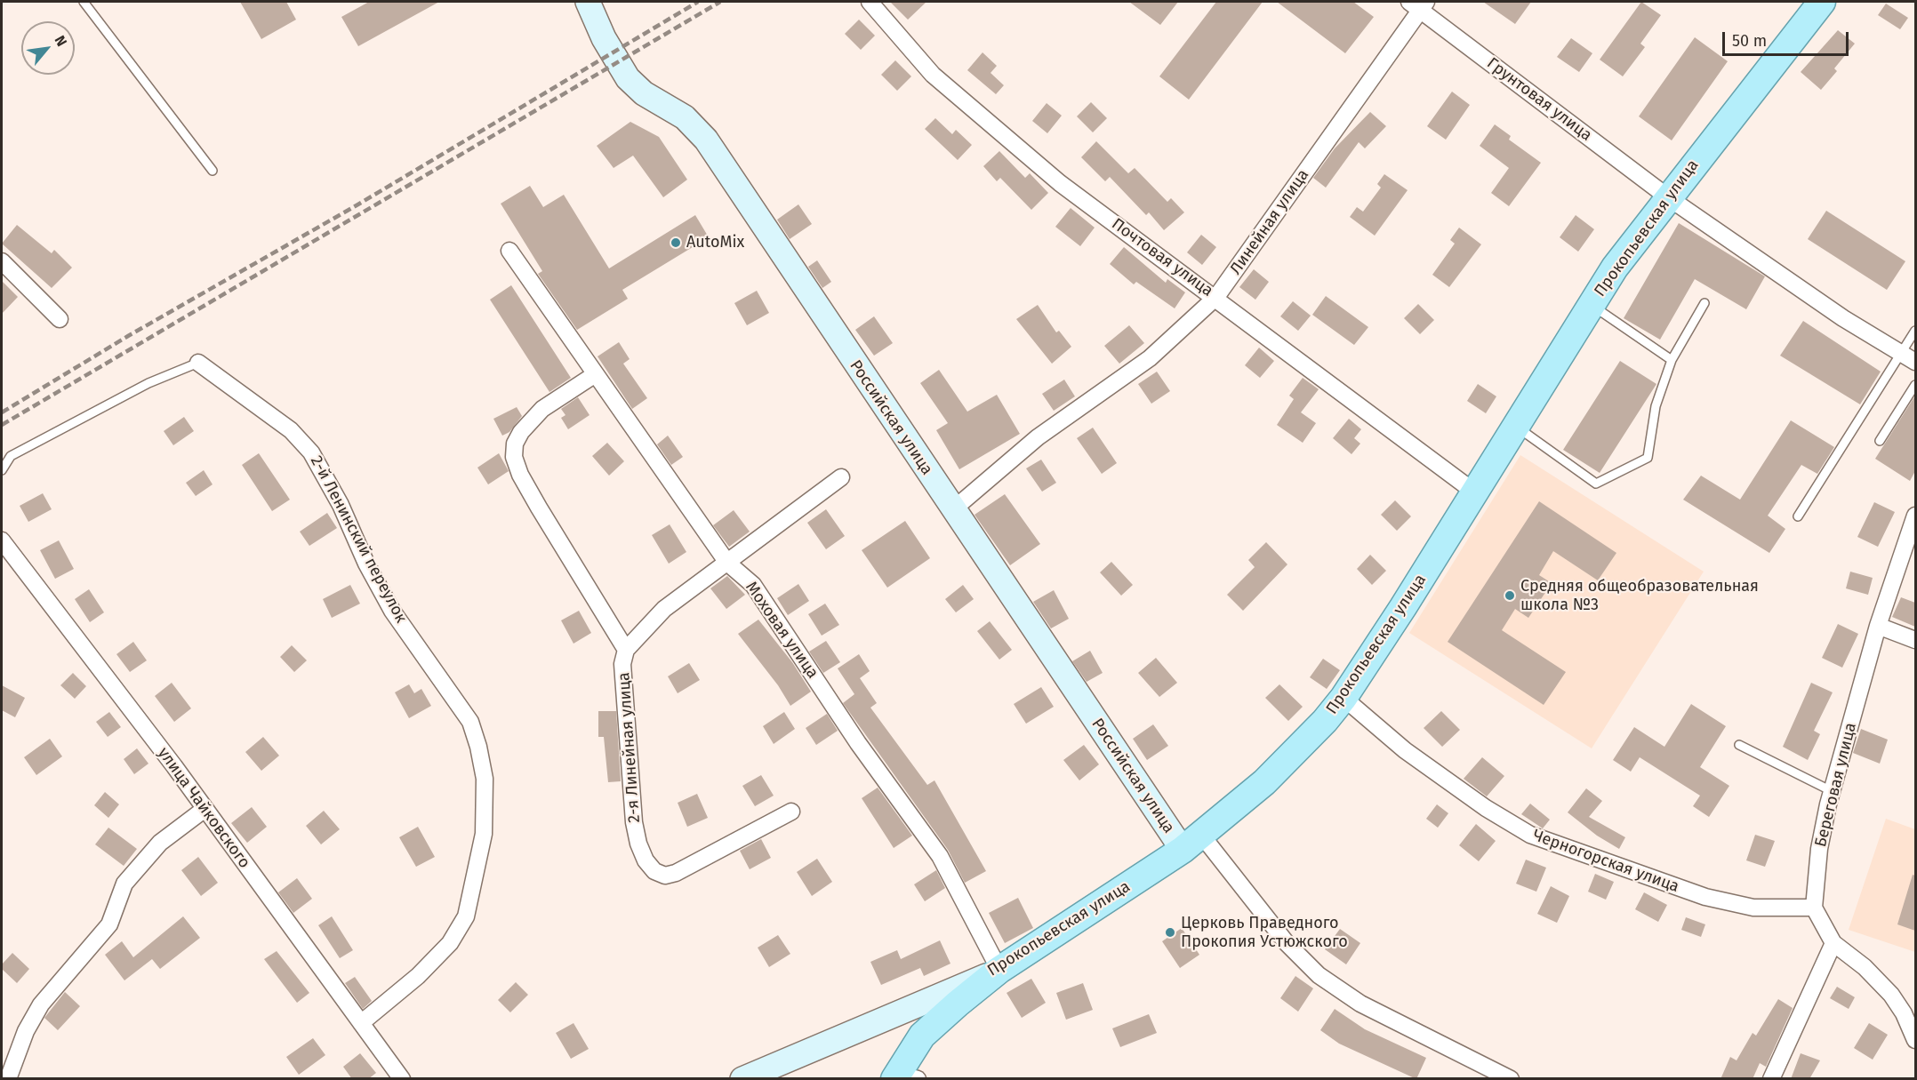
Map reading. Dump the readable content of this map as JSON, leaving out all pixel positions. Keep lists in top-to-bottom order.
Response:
{
  "streets": {
    "main road": ["Прокопьевская улица", "Российская улица"],
    "street": [
      "Грунтовая улица",
      "Линейная улица",
      "Почтовая улица",
      "2-й Ленинский переулок",
      "Моховая улица",
      "2-я Линейная улица",
      "Береговая улица",
      "улица Чайковского",
      "Черногорская улица"
    ]
  },
  "crossings": [
    ["Грунтовая улица", "Линейная улица"],
    ["Грунтовая улица", "Прокопьевская улица"],
    ["Линейная улица", "Почтовая улица"],
    ["Линейная улица", "Российская улица"],
    ["Прокопьевская улица", "Почтовая улица"],
    ["Прокопьевская улица", "Российская улица"],
    ["Прокопьевская улица", "Моховая улица"],
    ["Прокопьевская улица", "Черногорская улица"],
    ["2-й Ленинский переулок", "улица Чайковского"],
    ["Моховая улица", "2-я Линейная улица"],
    ["Береговая улица", "Черногорская улица"]
  ],
  "places": ["AutoMix", "Средняя общеобразовательная школа №3", "Церковь Праведного Прокопия Устюжского"],
  "scale_bar": "50 m",
  "north": "top right"
}
